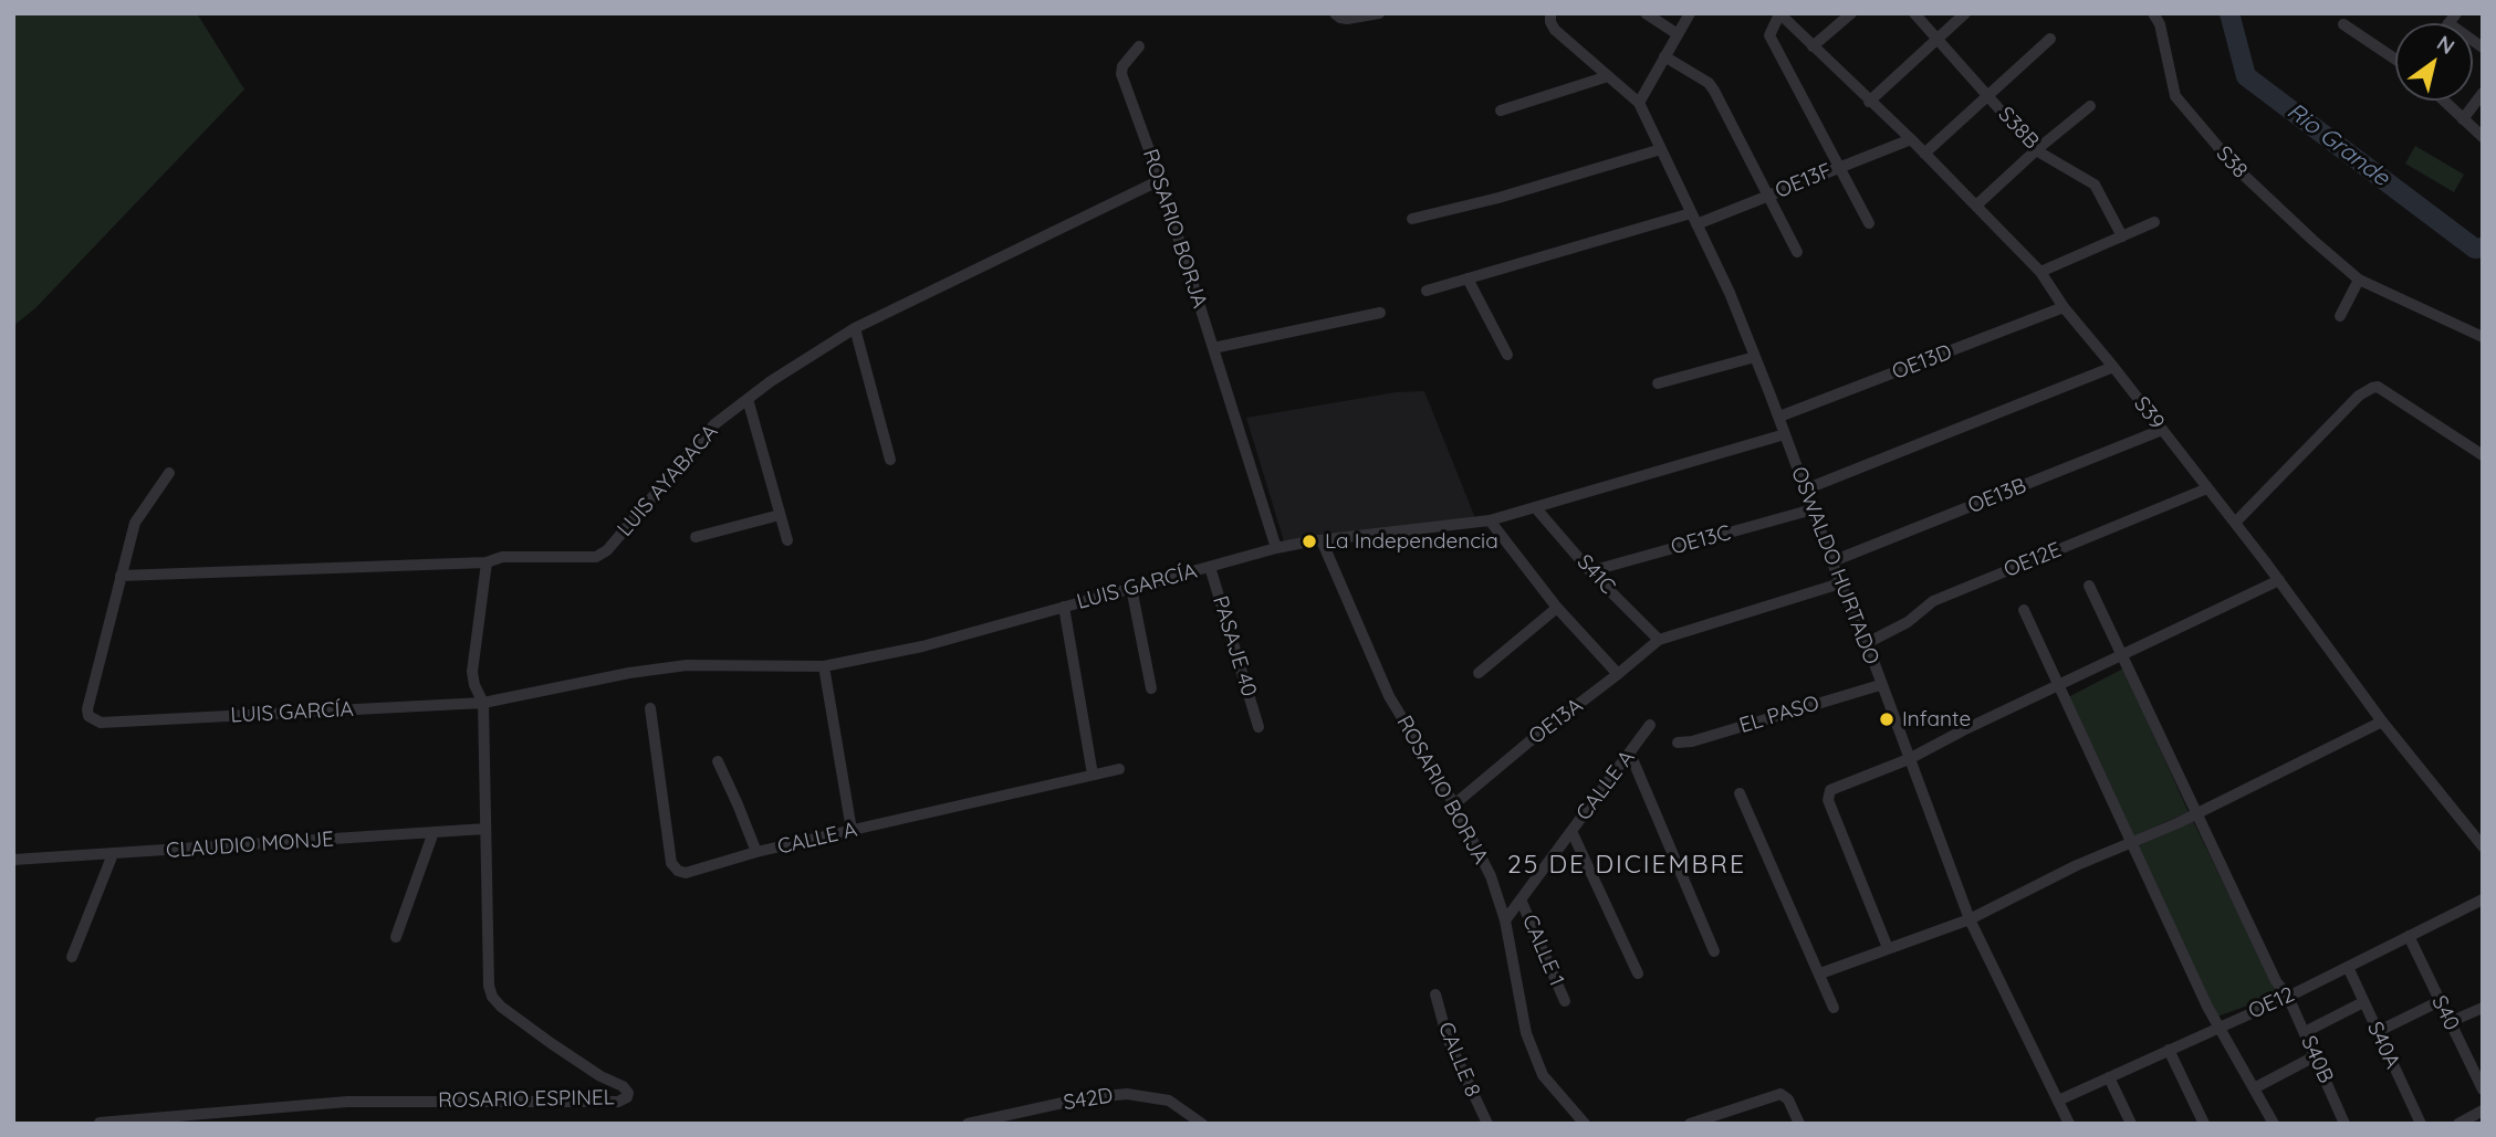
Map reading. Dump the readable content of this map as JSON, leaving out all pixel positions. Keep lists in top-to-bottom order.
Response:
{
  "streets": {
    "street": [
      "S38B",
      "S38",
      "OE13F",
      "ROSARIO BORJA",
      "OE13D",
      "S39",
      "LUIS AYABACA",
      "OE13B",
      "OE13C",
      "OE12E",
      "OSWALDO HURTADO",
      "S41C",
      "LUIS GARCÍA",
      "PASAJE 40",
      "EL PASO",
      "OE13A",
      "CALLE A",
      "CLAUDIO MONJE",
      "CALLE 1",
      "OE12",
      "S40",
      "S40A",
      "CALLE 8",
      "S40B",
      "ROSARIO ESPINEL",
      "S42D"
    ]
  },
  "crossings": [
    ["OE13F", "S39"],
    ["OE13F", "OSWALDO HURTADO"],
    ["ROSARIO BORJA", "LUIS AYABACA"],
    ["ROSARIO BORJA", "LUIS GARCÍA"],
    ["ROSARIO BORJA", "OE13A"],
    ["ROSARIO BORJA", "CALLE A"],
    ["OE13D", "S39"],
    ["OE13D", "OSWALDO HURTADO"],
    ["S39", "OE13B"],
    ["S39", "OE12E"],
    ["LUIS AYABACA", "LUIS GARCÍA"],
    ["OE13B", "OSWALDO HURTADO"],
    ["OE13C", "OSWALDO HURTADO"],
    ["OE13C", "S41C"],
    ["OE12E", "OSWALDO HURTADO"],
    ["OSWALDO HURTADO", "LUIS GARCÍA"],
    ["OSWALDO HURTADO", "EL PASO"],
    ["OSWALDO HURTADO", "OE12"],
    ["S41C", "LUIS GARCÍA"],
    ["S41C", "OE13A"],
    ["LUIS GARCÍA", "PASAJE 40"],
    ["LUIS GARCÍA", "ROSARIO ESPINEL"],
    ["CALLE A", "CALLE 1"],
    ["CLAUDIO MONJE", "ROSARIO ESPINEL"],
    ["OE12", "S40"],
    ["OE12", "S40A"],
    ["OE12", "S40B"]
  ],
  "districts": ["25 DE DICIEMBRE"],
  "water": ["Rio Grande"],
  "places": ["La Independencia", "Infante"],
  "north": "top right"
}
